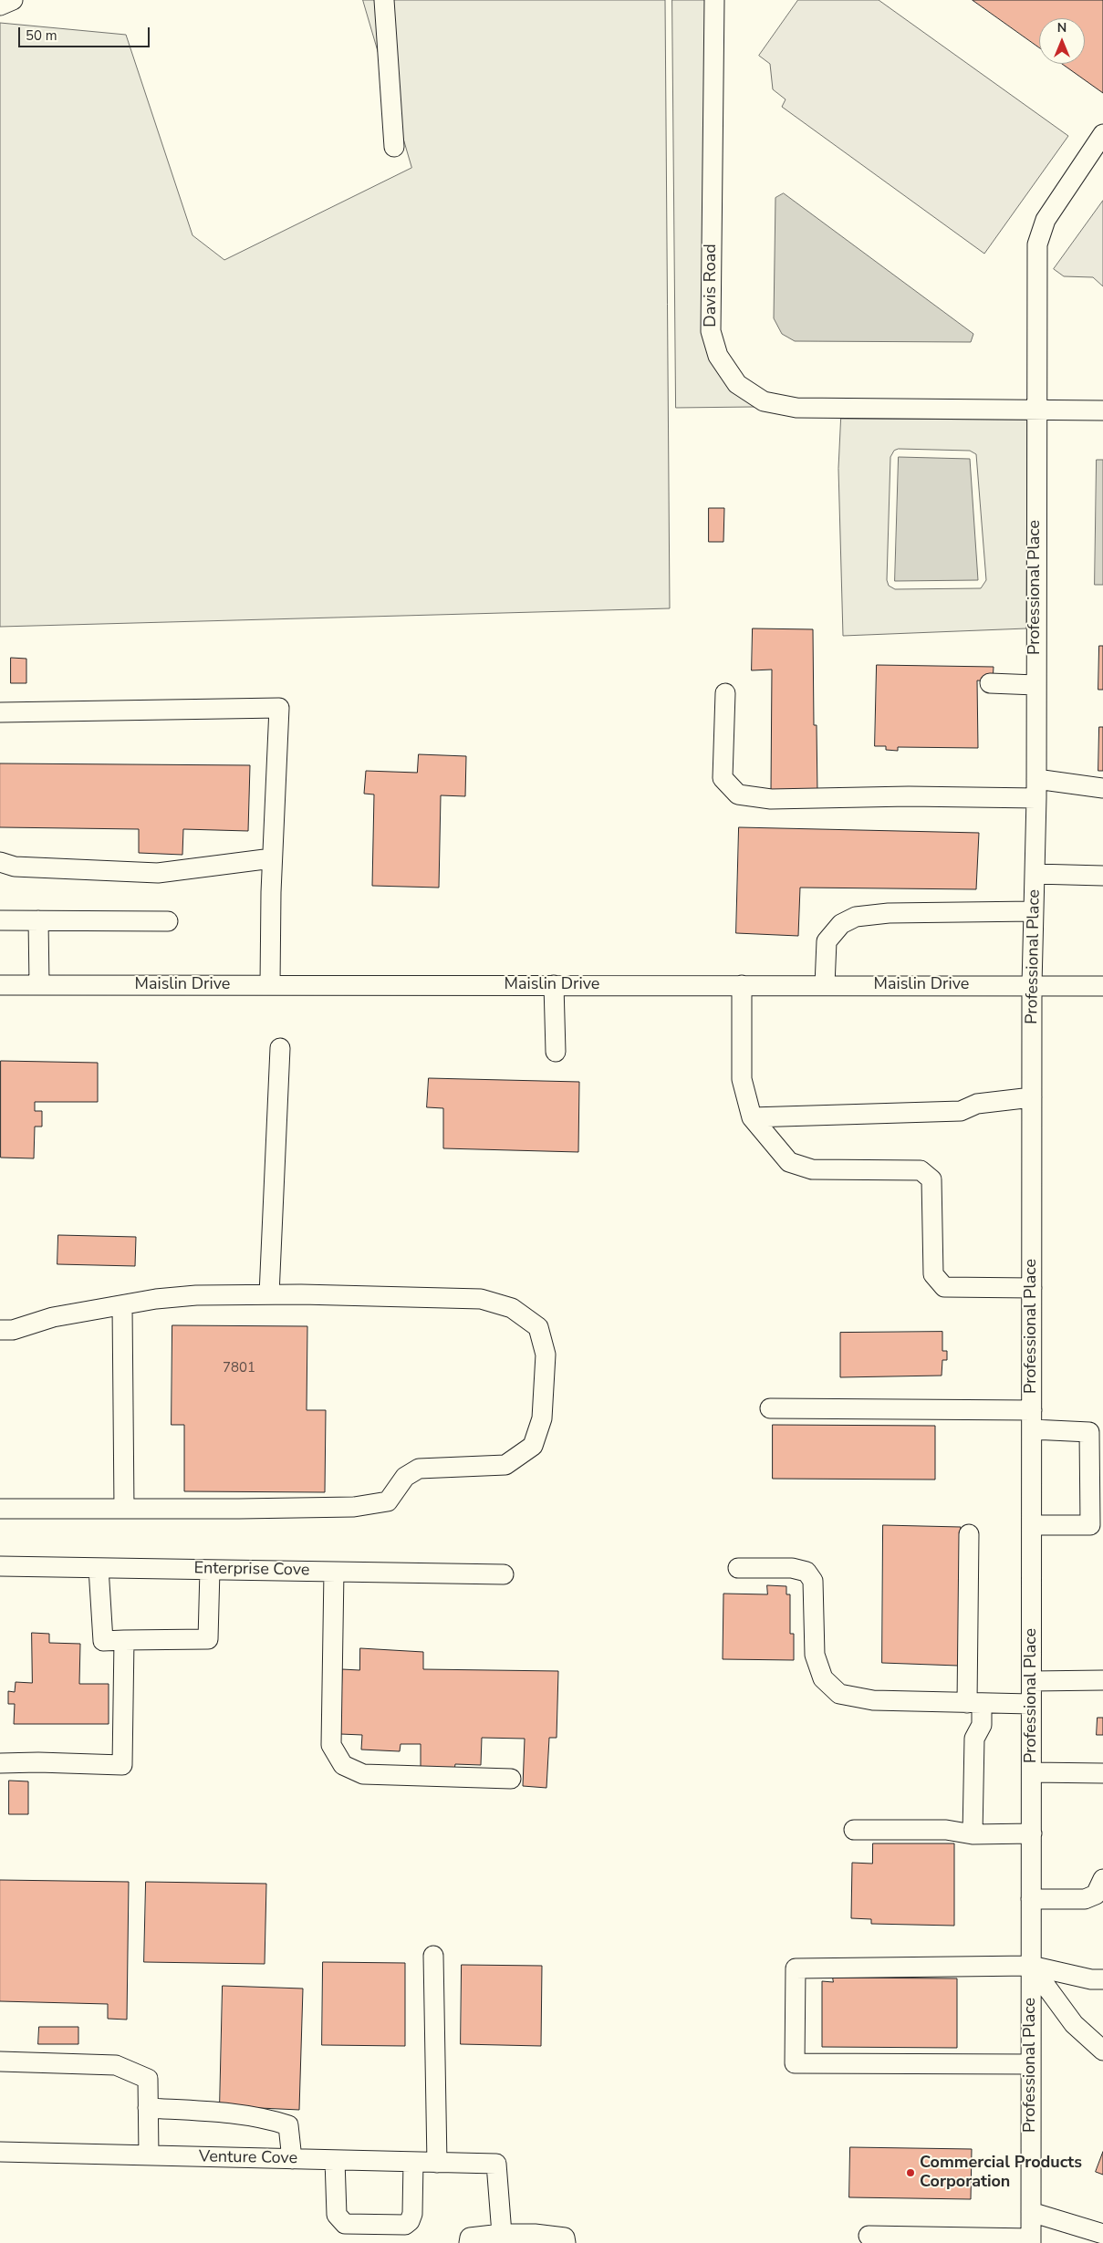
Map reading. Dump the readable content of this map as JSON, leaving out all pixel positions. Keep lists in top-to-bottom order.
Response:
{
  "streets": {
    "street": [
      "Davis Road",
      "Professional Place",
      "Maislin Drive",
      "Enterprise Cove",
      "Venture Cove"
    ]
  },
  "crossings": [
    ["Davis Road", "Professional Place"],
    ["Professional Place", "Maislin Drive"]
  ],
  "places": ["Commercial Products Corporation"],
  "house_numbers": ["7801"],
  "scale_bar": "50 m",
  "north": "top"
}
